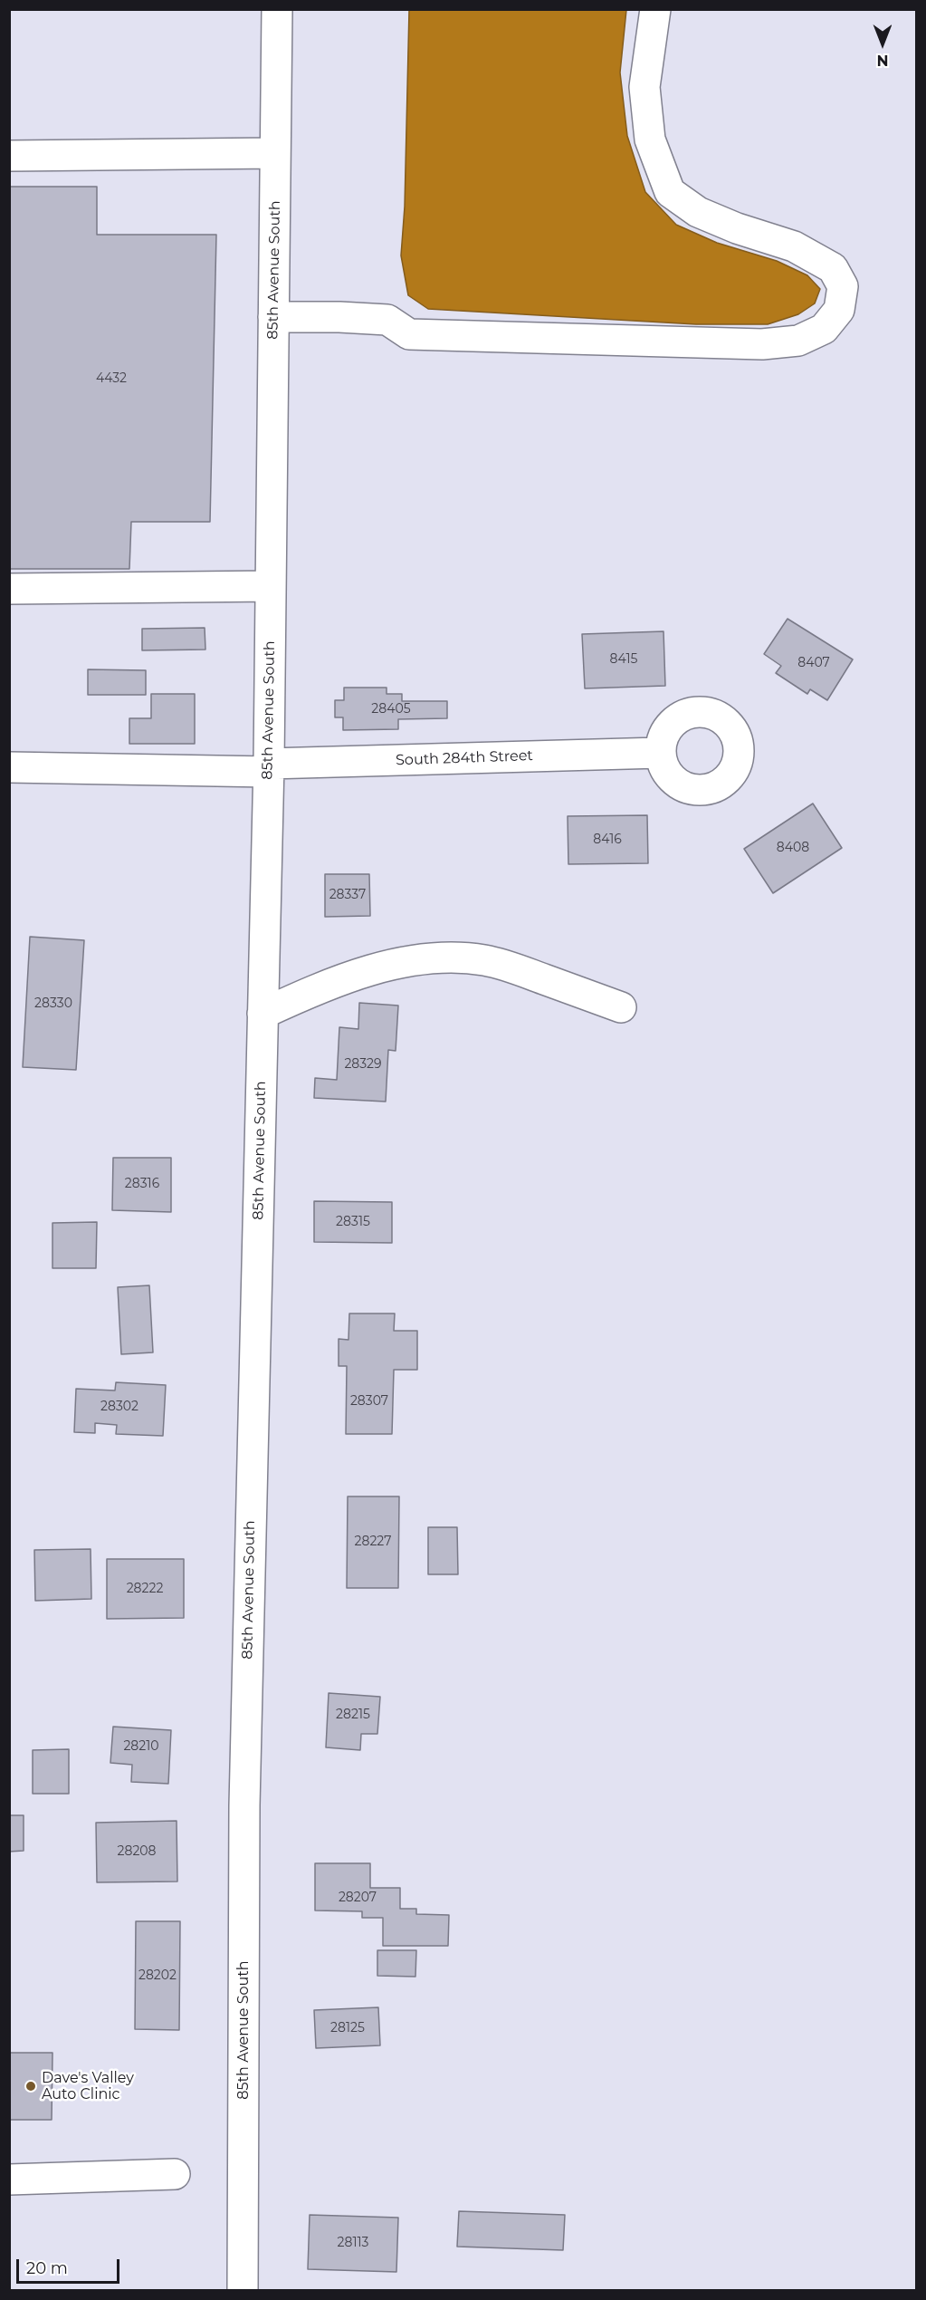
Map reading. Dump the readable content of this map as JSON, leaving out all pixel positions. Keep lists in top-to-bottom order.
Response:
{
  "streets": {
    "street": ["85th Avenue South", "South 284th Street"]
  },
  "crossings": [
    ["85th Avenue South", "South 284th Street"]
  ],
  "places": ["Dave's Valley Auto Clinic"],
  "house_numbers": [
    "4432",
    "8415",
    "8407",
    "28405",
    "8416",
    "8408",
    "28337",
    "28330",
    "28329",
    "28316",
    "28315",
    "28307",
    "28302",
    "28227",
    "28222",
    "28215",
    "28210",
    "28208",
    "28207",
    "28202",
    "28125",
    "28113"
  ],
  "scale_bar": "20 m",
  "north": "bottom"
}
